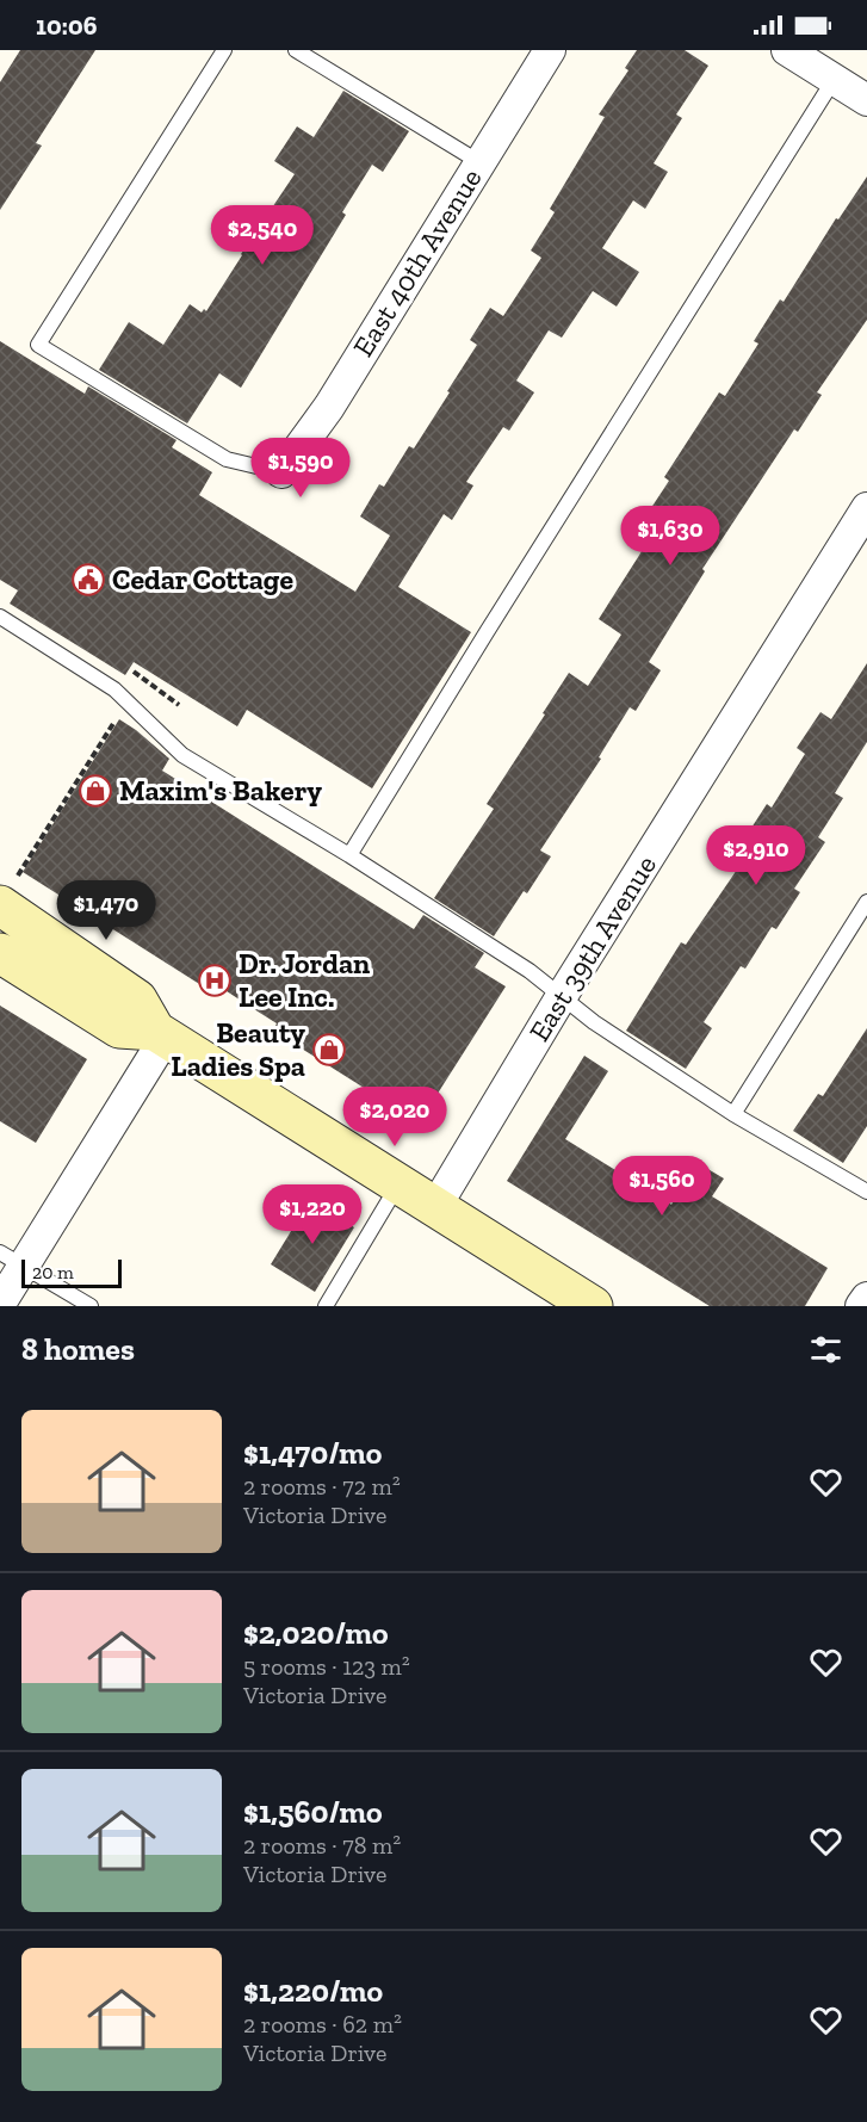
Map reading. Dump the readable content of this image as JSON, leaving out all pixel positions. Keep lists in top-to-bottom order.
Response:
{
  "streets": {
    "street": ["East 40th Avenue", "East 39th Avenue"]
  },
  "places": {
    "public building": ["Cedar Cottage"],
    "shop": ["Maxim's Bakery", "Beauty Ladies Spa"],
    "hospital": ["Dr. Jordan Lee Inc."]
  },
  "scale_bar": "20 m",
  "page": {
    "status": "10:06",
    "price": [
      "$2,540",
      "$1,590",
      "$1,630",
      "$2,910",
      "$1,470",
      "$2,020",
      "$1,560",
      "$1,220"
    ],
    "scale": "20 m",
    "heading": "8 homes",
    "list": [
      {
        "name": "$1,470/mo",
        "note": "2 rooms · 72 m² · Victoria Drive"
      },
      {
        "name": "$2,020/mo",
        "note": "5 rooms · 123 m² · Victoria Drive"
      },
      {
        "name": "$1,560/mo",
        "note": "2 rooms · 78 m² · Victoria Drive"
      },
      {
        "name": "$1,220/mo",
        "note": "2 rooms · 62 m² · Victoria Drive"
      }
    ]
  }
}
